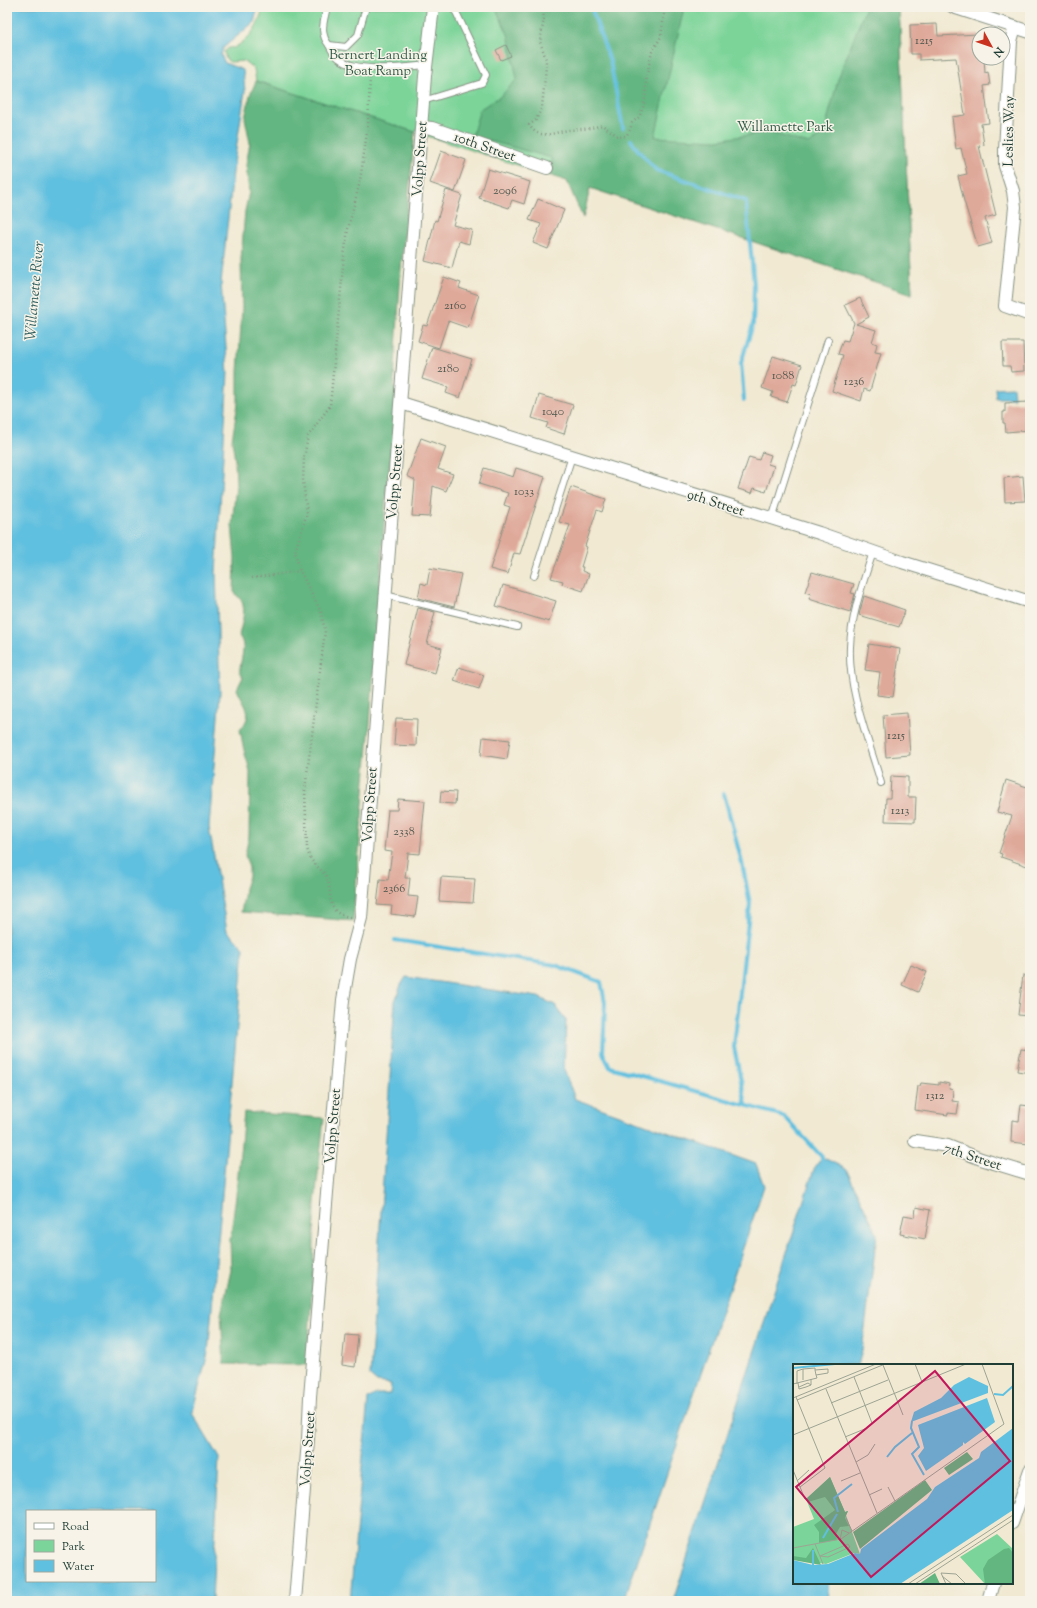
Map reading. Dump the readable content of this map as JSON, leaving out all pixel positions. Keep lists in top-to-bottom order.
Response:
{
  "streets": {
    "street": [
      "Leslies Way",
      "10th Street",
      "Volpp Street",
      "9th Street",
      "7th Street"
    ]
  },
  "crossings": [
    ["10th Street", "Volpp Street"],
    ["Volpp Street", "9th Street"]
  ],
  "water": ["Willamette River"],
  "parks": ["Bernert Landing Boat Ramp", "Willamette Park"],
  "house_numbers": [
    "1215",
    "2096",
    "2160",
    "2180",
    "1088",
    "1236",
    "1040",
    "1033",
    "1215",
    "1213",
    "2338",
    "2366",
    "1312"
  ],
  "legend": ["Road", "Park", "Water"],
  "north": "bottom right"
}
